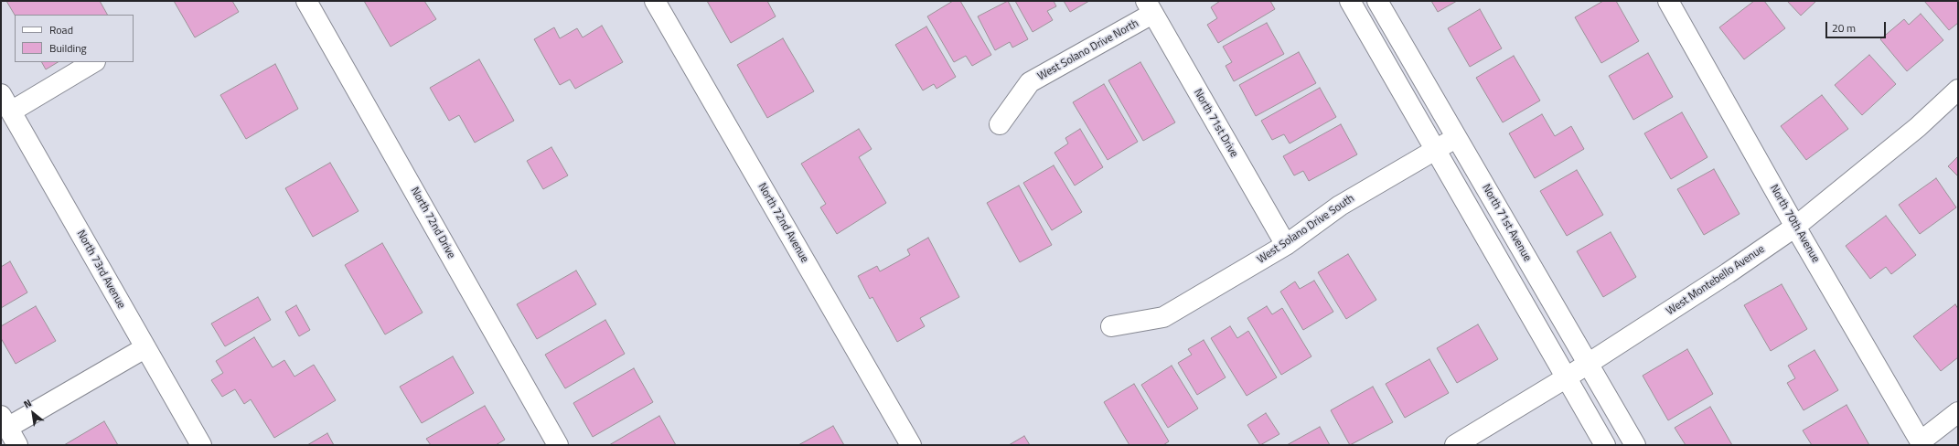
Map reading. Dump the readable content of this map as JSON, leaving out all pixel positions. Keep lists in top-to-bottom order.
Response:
{
  "streets": {
    "street": [
      "West Solano Drive North",
      "North 71st Drive",
      "North 72nd Drive",
      "North 72nd Avenue",
      "North 71st Avenue",
      "North 70th Avenue",
      "West Solano Drive South",
      "North 73rd Avenue",
      "West Montebello Avenue"
    ]
  },
  "crossings": [
    ["West Solano Drive North", "North 71st Drive"],
    ["North 71st Drive", "West Solano Drive South"],
    ["North 71st Avenue", "West Solano Drive South"],
    ["North 71st Avenue", "West Montebello Avenue"],
    ["North 70th Avenue", "West Montebello Avenue"]
  ],
  "legend": ["Road", "Building"],
  "scale_bar": "20 m",
  "north": "top left"
}
